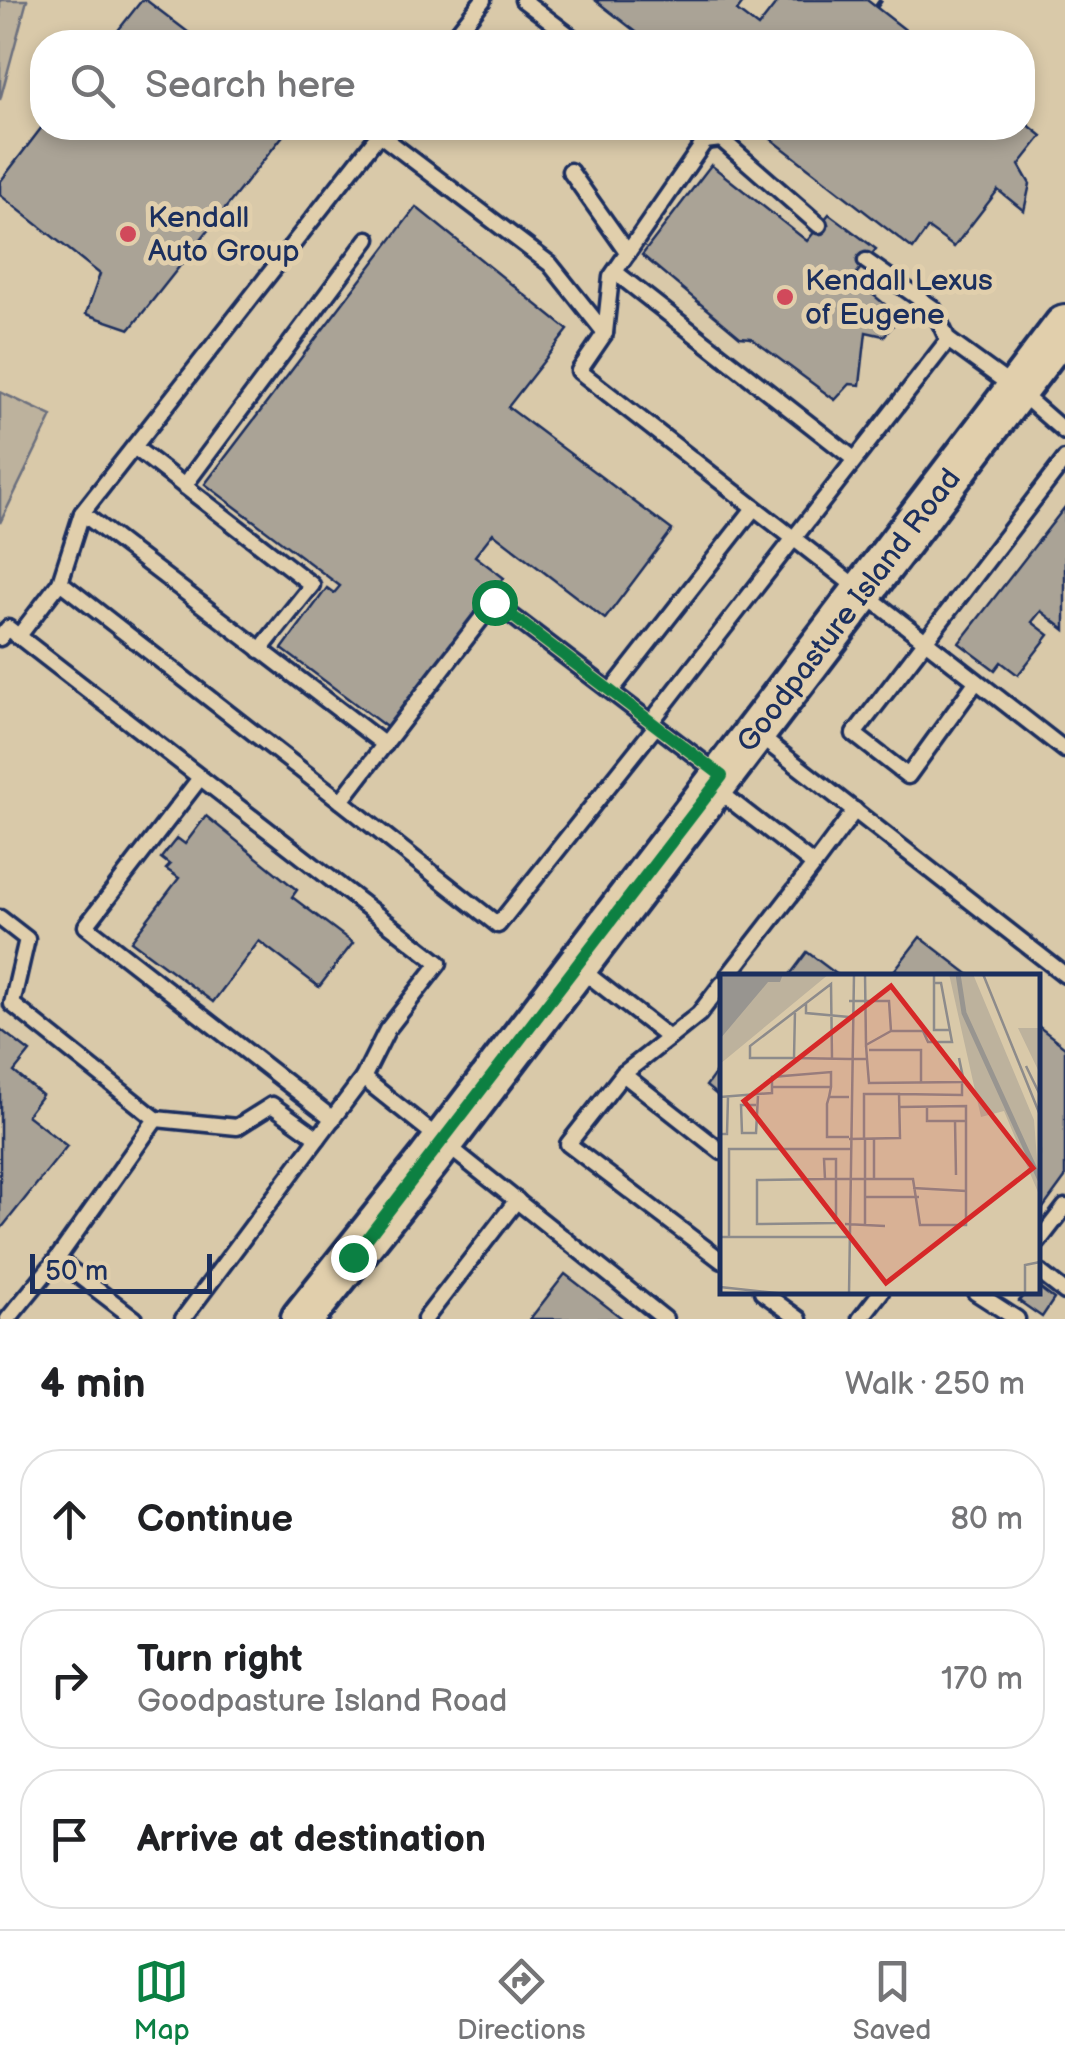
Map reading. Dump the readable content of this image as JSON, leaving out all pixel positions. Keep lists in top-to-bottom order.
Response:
{
  "streets": {
    "main road": ["Goodpasture Island Road"]
  },
  "places": ["Kendall Auto Group", "Kendall Lexus of Eugene"],
  "scale_bar": "50 m",
  "page": {
    "search": "Search here",
    "scale": "50 m",
    "heading": ["4 min", "Walk · 250 m"],
    "list": [
      ["Continue", "80 m"],
      ["Turn right", "Goodpasture Island Road", "170 m"],
      "Arrive at destination"
    ],
    "nav": ["Map", "Directions", "Saved"]
  }
}
